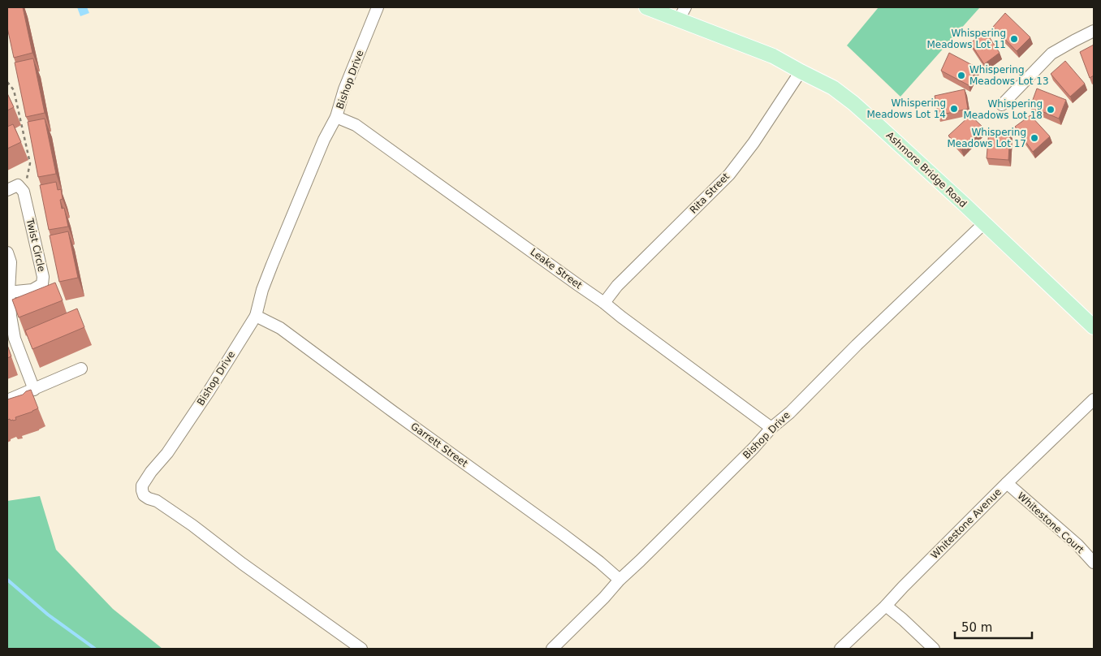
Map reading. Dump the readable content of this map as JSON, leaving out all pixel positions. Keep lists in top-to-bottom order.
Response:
{
  "streets": {
    "main road": ["Ashmore Bridge Road"],
    "street": [
      "Bishop Drive",
      "Rita Street",
      "Twist Circle",
      "Leake Street",
      "Garrett Street",
      "Whitestone Court",
      "Whitestone Avenue"
    ]
  },
  "crossings": [
    ["Bishop Drive", "Ashmore Bridge Road"],
    ["Bishop Drive", "Leake Street"],
    ["Bishop Drive", "Garrett Street"],
    ["Ashmore Bridge Road", "Rita Street"],
    ["Rita Street", "Leake Street"],
    ["Whitestone Court", "Whitestone Avenue"]
  ],
  "places": [
    "Whispering Meadows Lot 11",
    "Whispering Meadows Lot 13",
    "Whispering Meadows Lot 14",
    "Whispering Meadows Lot 18",
    "Whispering Meadows Lot 17"
  ],
  "scale_bar": "50 m"
}
